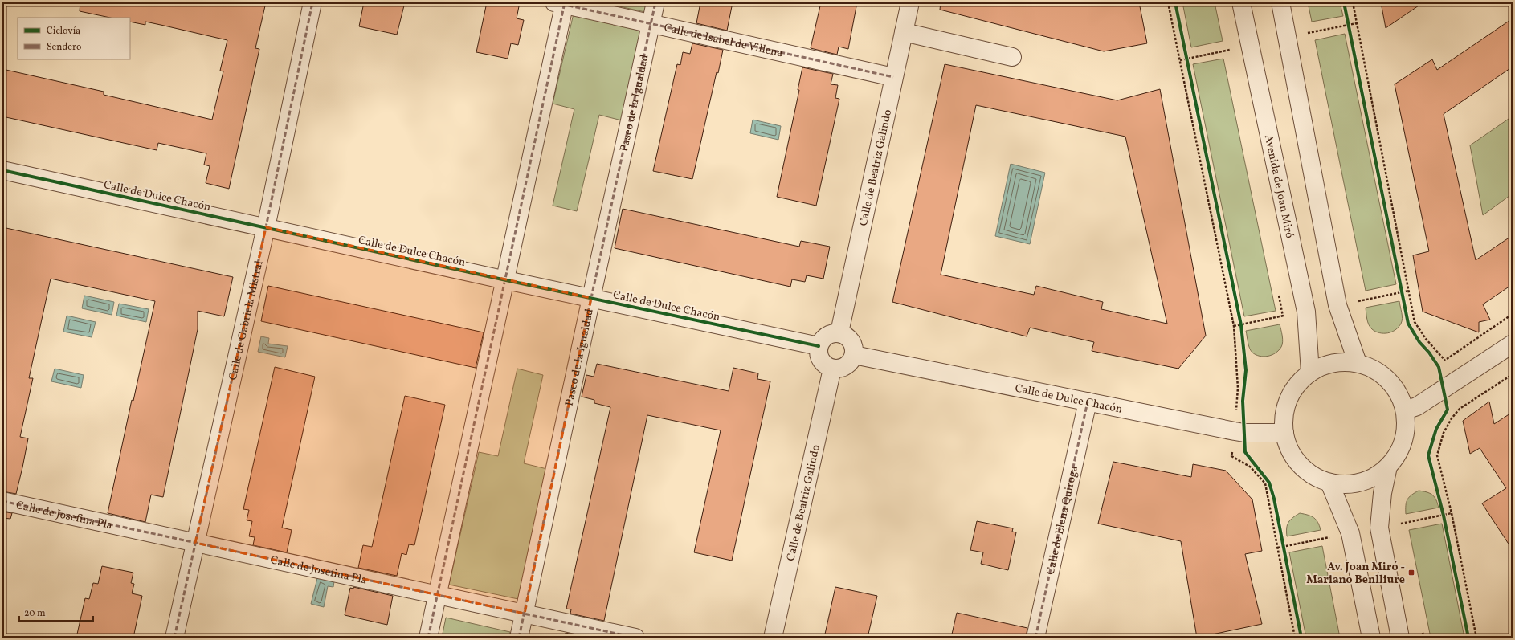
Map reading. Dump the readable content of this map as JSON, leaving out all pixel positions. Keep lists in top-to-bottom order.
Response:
{
  "streets": {
    "street": [
      "Calle de Isabel de Villena",
      "Paseo de la Igualdad",
      "Calle de Beatriz Galindo",
      "Avenida de Joan Miró",
      "Calle de Dulce Chacón",
      "Calle de Gabriela Mistral",
      "Calle de Josefina Pla",
      "Calle de Elena Quiroga"
    ]
  },
  "crossings": [
    ["Calle de Isabel de Villena", "Paseo de la Igualdad"],
    ["Calle de Isabel de Villena", "Calle de Beatriz Galindo"],
    ["Paseo de la Igualdad", "Calle de Dulce Chacón"],
    ["Paseo de la Igualdad", "Calle de Josefina Pla"],
    ["Calle de Beatriz Galindo", "Calle de Dulce Chacón"],
    ["Calle de Dulce Chacón", "Calle de Gabriela Mistral"],
    ["Calle de Dulce Chacón", "Calle de Elena Quiroga"],
    ["Calle de Gabriela Mistral", "Calle de Josefina Pla"]
  ],
  "places": {
    "transit": ["Av. Joan Miró - Mariano Benlliure"]
  },
  "legend": ["Ciclovía", "Sendero"],
  "scale_bar": "20 m"
}
